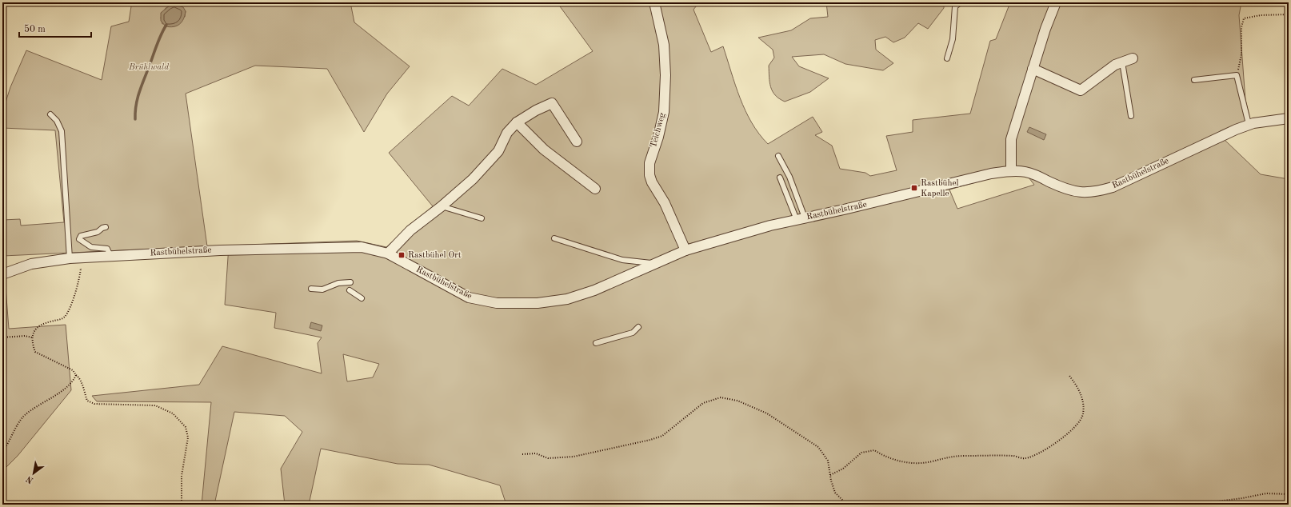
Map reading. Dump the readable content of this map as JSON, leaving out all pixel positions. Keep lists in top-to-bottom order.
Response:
{
  "streets": {
    "street": ["Teichweg", "Rastbühelstraße"]
  },
  "crossings": [
    ["Teichweg", "Rastbühelstraße"]
  ],
  "parks": ["Brühlwald"],
  "places": {
    "transit": ["Rastbühel Kapelle", "Rastbühel Ort"]
  },
  "scale_bar": "50 m",
  "north": "bottom left"
}
